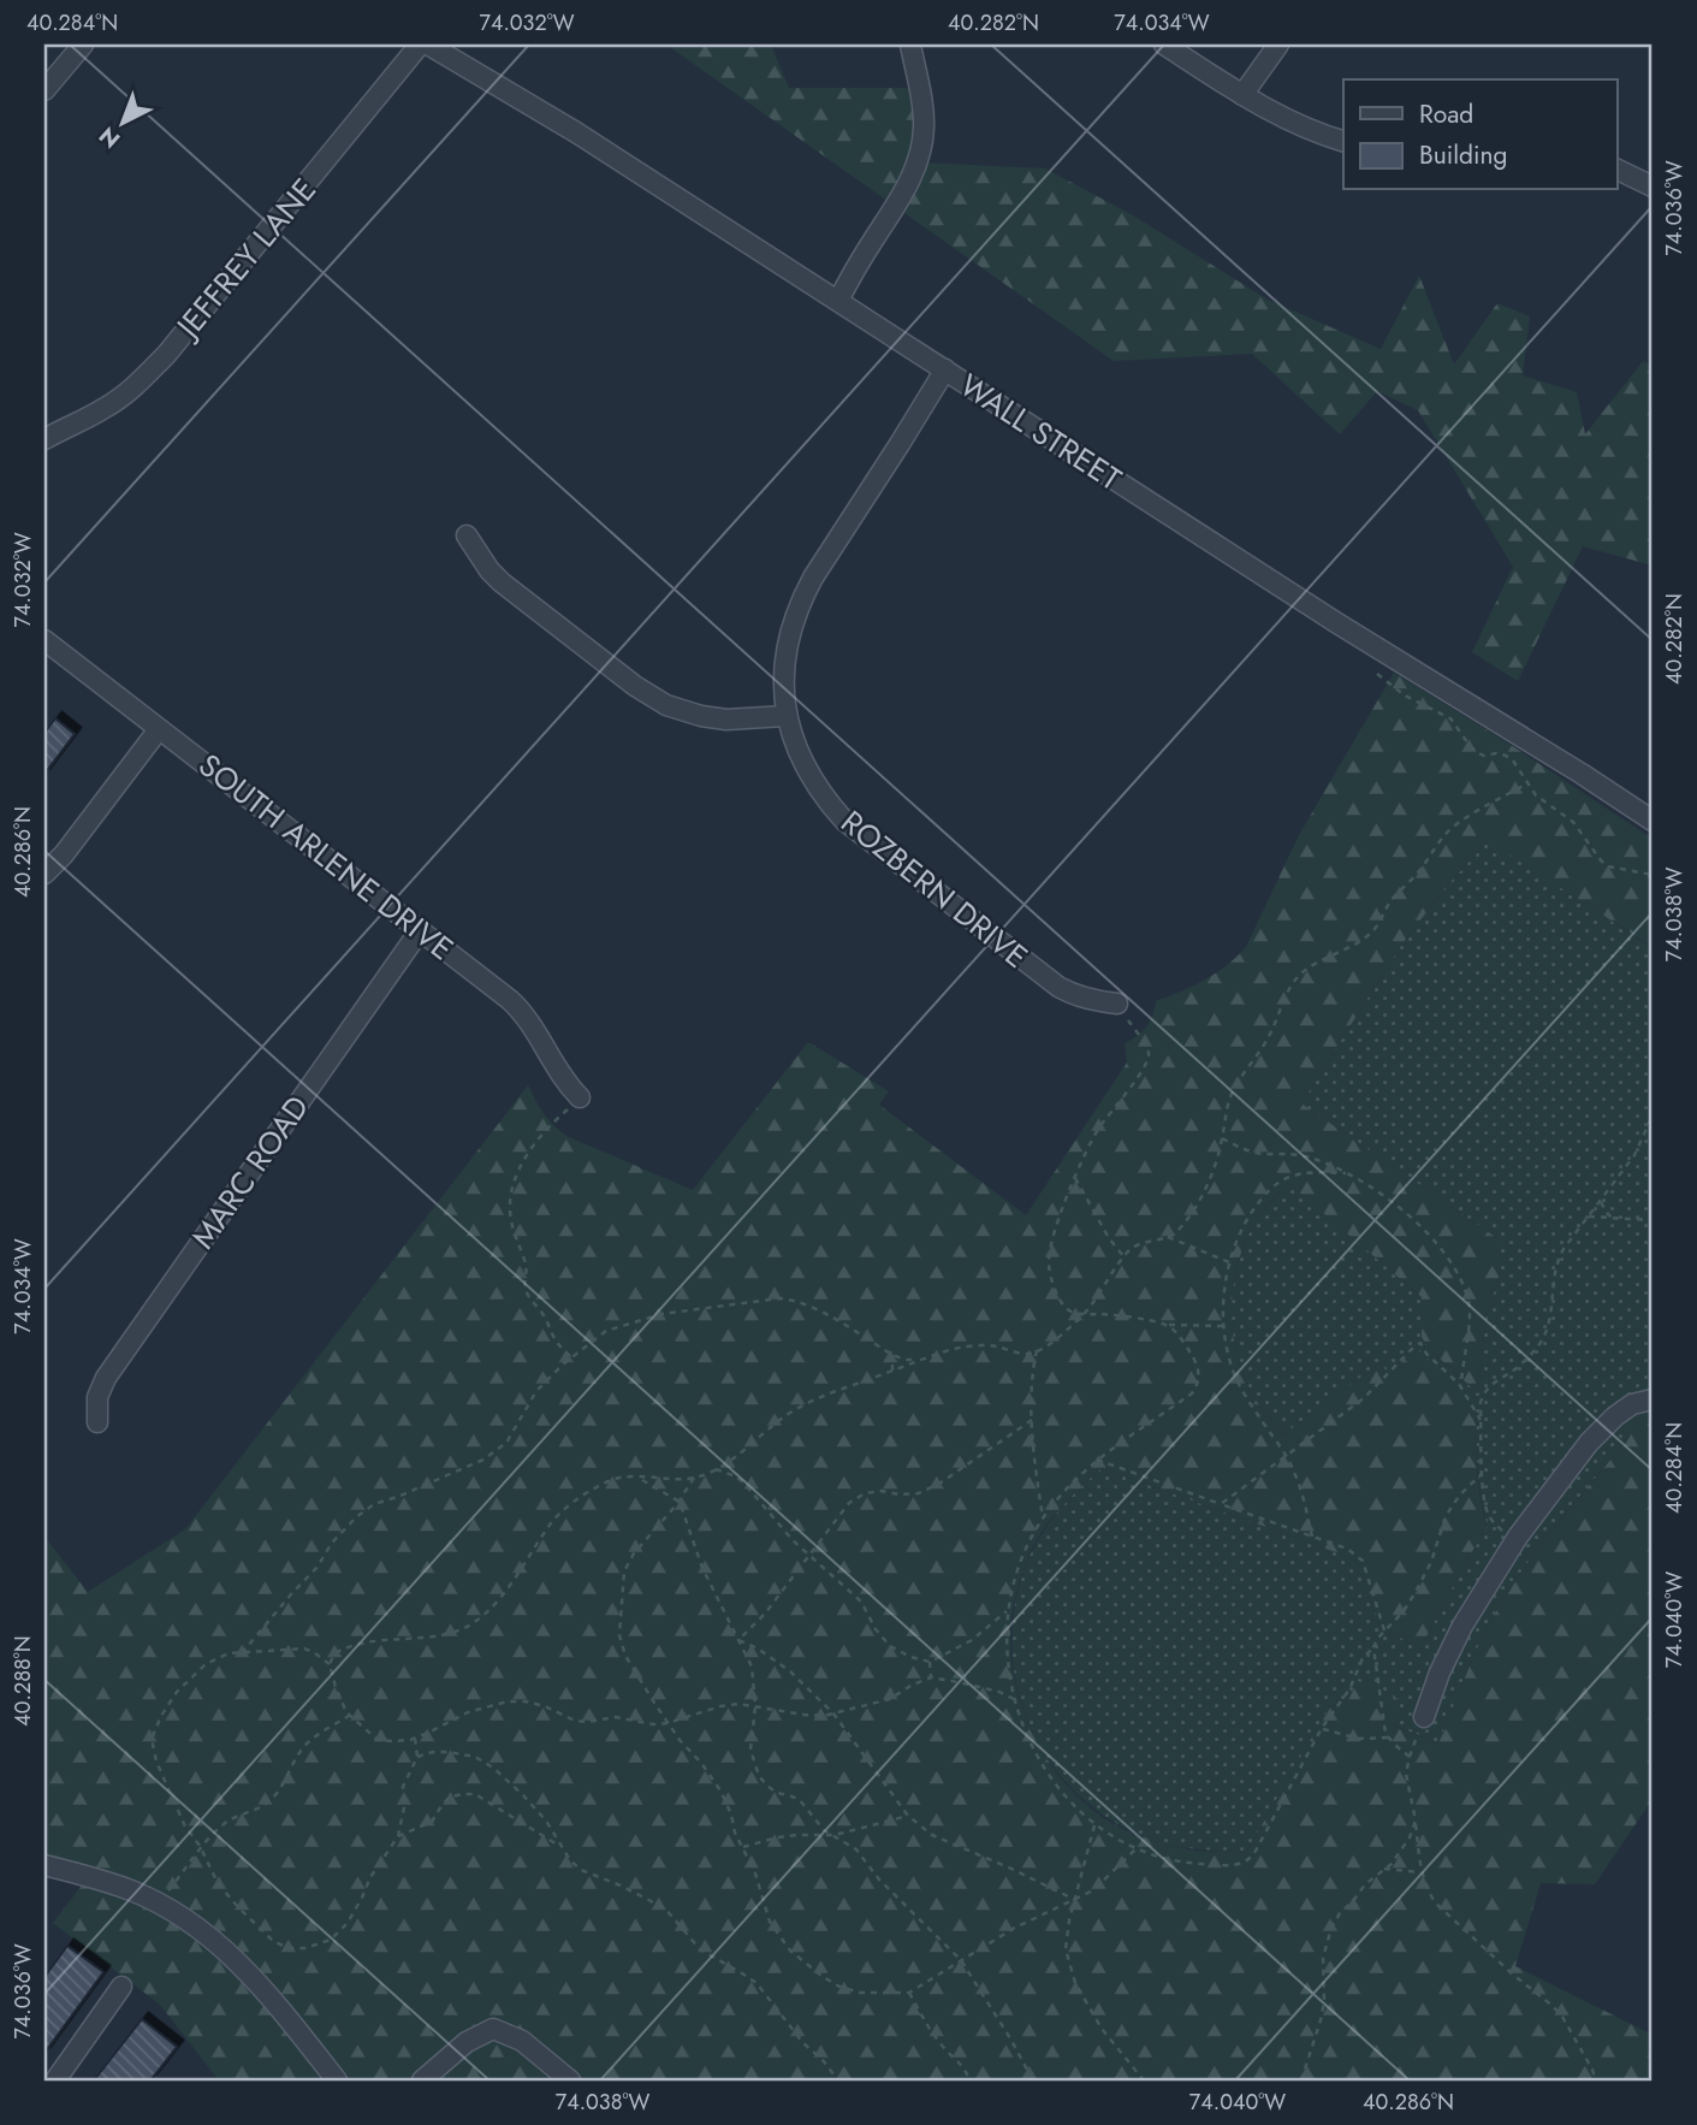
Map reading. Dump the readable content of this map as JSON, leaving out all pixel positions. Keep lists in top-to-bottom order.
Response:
{
  "streets": {
    "street": [
      "JEFFREY LANE",
      "WALL STREET",
      "SOUTH ARLENE DRIVE",
      "ROZBERN DRIVE",
      "MARC ROAD"
    ]
  },
  "crossings": [
    ["WALL STREET", "ROZBERN DRIVE"],
    ["SOUTH ARLENE DRIVE", "MARC ROAD"]
  ],
  "legend": ["Road", "Building"],
  "north": "bottom left",
  "coordinates": [
    "40.284°N",
    "74.032°W",
    "40.282°N",
    "74.034°W",
    "74.036°W",
    "40.286°N",
    "74.038°W",
    "74.040°W",
    "40.288°N"
  ]
}
